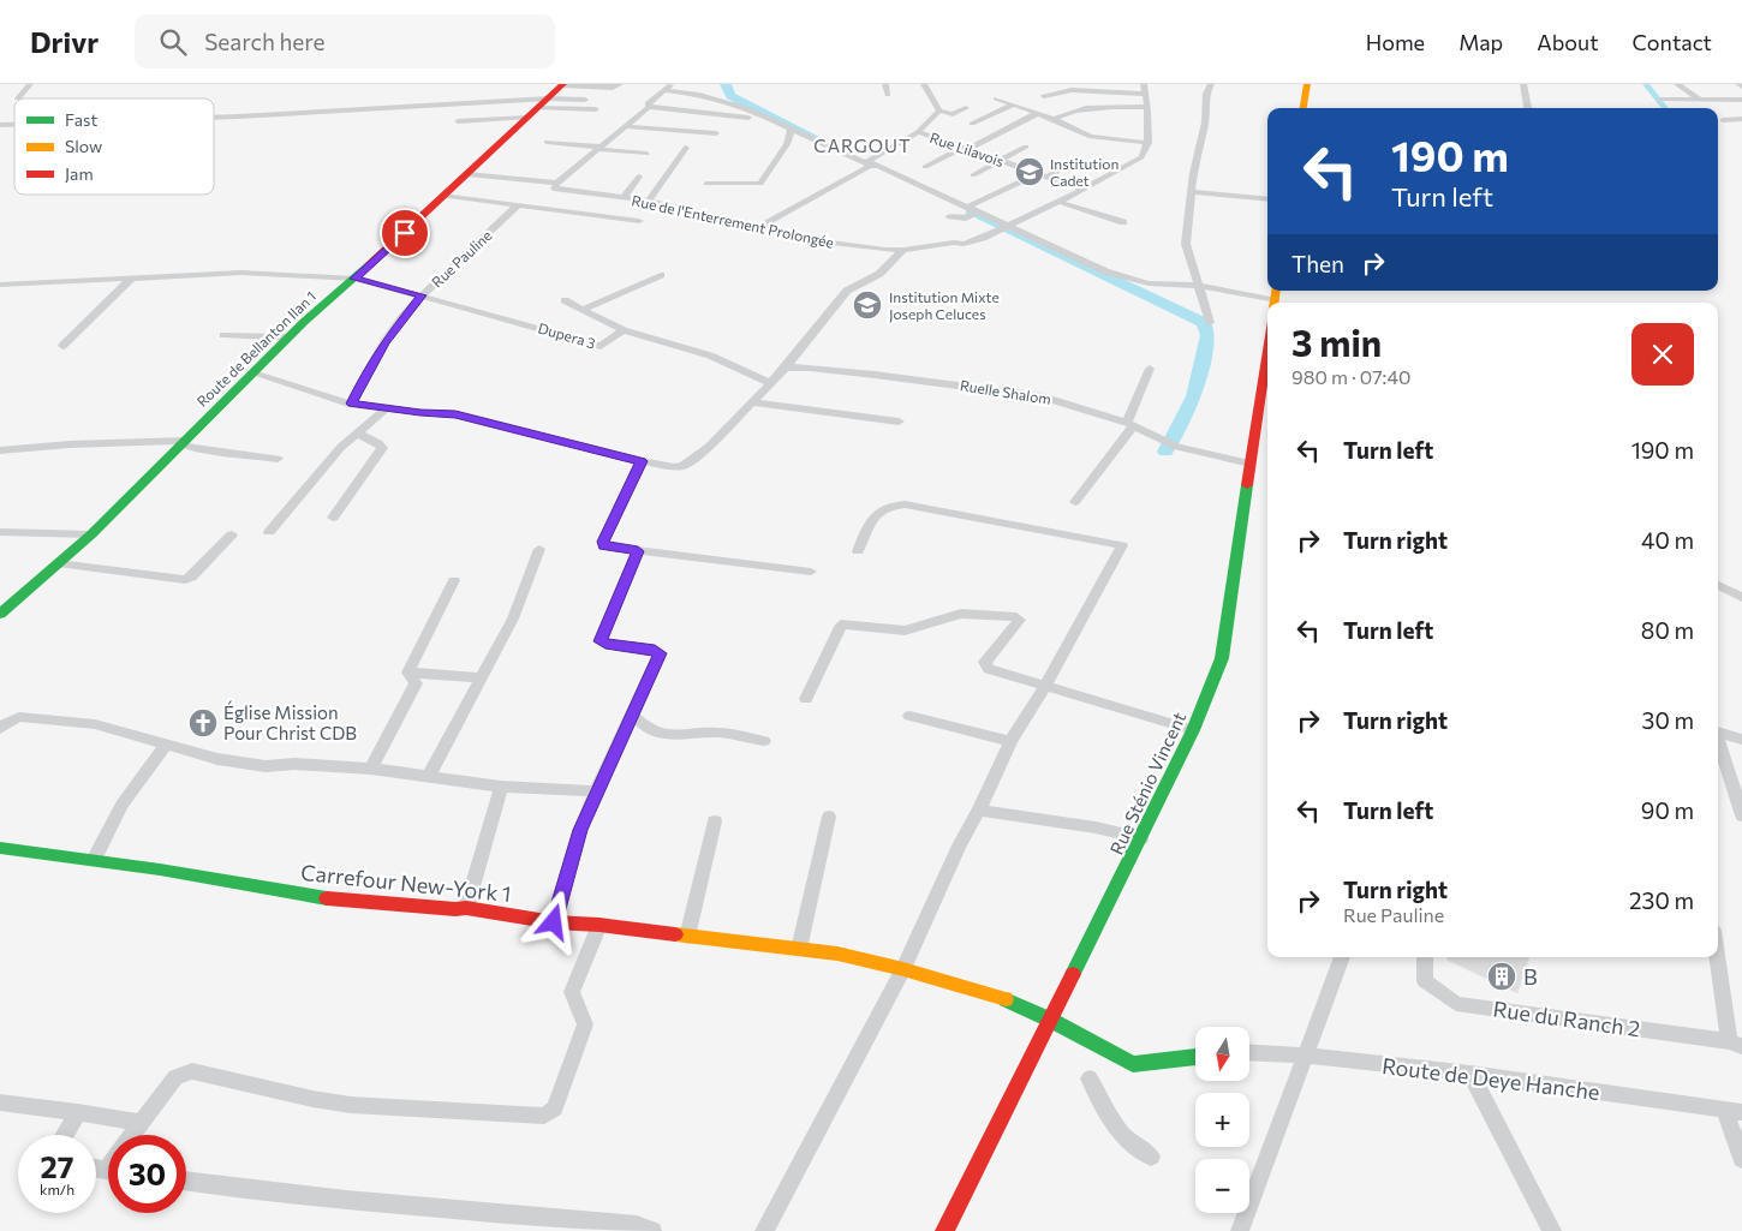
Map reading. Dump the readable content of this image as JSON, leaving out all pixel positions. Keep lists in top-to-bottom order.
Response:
{
  "streets": {
    "street": [
      "Rue Lilavois",
      "Rue de l'Enterrement Prolongée",
      "Rue Pauline",
      "Dupera 3",
      "Route de Bellanton Ilan 1",
      "Ruelle Shalom",
      "Rue Sténio Vincent",
      "Carrefour New-York 1",
      "Rue du Ranch 2",
      "Route de Deye Hanche"
    ]
  },
  "crossings": [
    ["Rue Lilavois", "Rue de l'Enterrement Prolongée"],
    ["Rue de l'Enterrement Prolongée", "Route de Bellanton Ilan 1"],
    ["Rue Pauline", "Dupera 3"],
    ["Dupera 3", "Route de Bellanton Ilan 1"],
    ["Ruelle Shalom", "Rue Sténio Vincent"],
    ["Rue Sténio Vincent", "Carrefour New-York 1"]
  ],
  "districts": ["CARGOUT"],
  "places": {
    "school or university": ["Institution Cadet", "Institution Mixte Joseph Celuces"],
    "church": ["Église Mission Pour Christ CDB"],
    "building": ["B"]
  },
  "legend": ["Fast", "Slow", "Jam"],
  "north": "bottom",
  "page": {
    "header": "Drivr",
    "search": "Search here",
    "nav": [
      "Home",
      "Map",
      "About",
      "Contact"
    ],
    "turn": ["190 m", "Turn left"],
    "then": "Then",
    "heading": ["3 min", "980 m · 07:40"],
    "list": [
      {
        "name": "Turn left",
        "value": "190 m"
      },
      {
        "name": "Turn right",
        "value": "40 m"
      },
      {
        "name": "Turn left",
        "value": "80 m"
      },
      {
        "name": "Turn right",
        "value": "30 m"
      },
      {
        "name": "Turn left",
        "value": "90 m"
      },
      {
        "name": "Turn right",
        "note": "Rue Pauline",
        "value": "230 m"
      }
    ],
    "map_buttons": ["+", "−"],
    "speed": "27 km/h",
    "limit": "30"
  }
}
